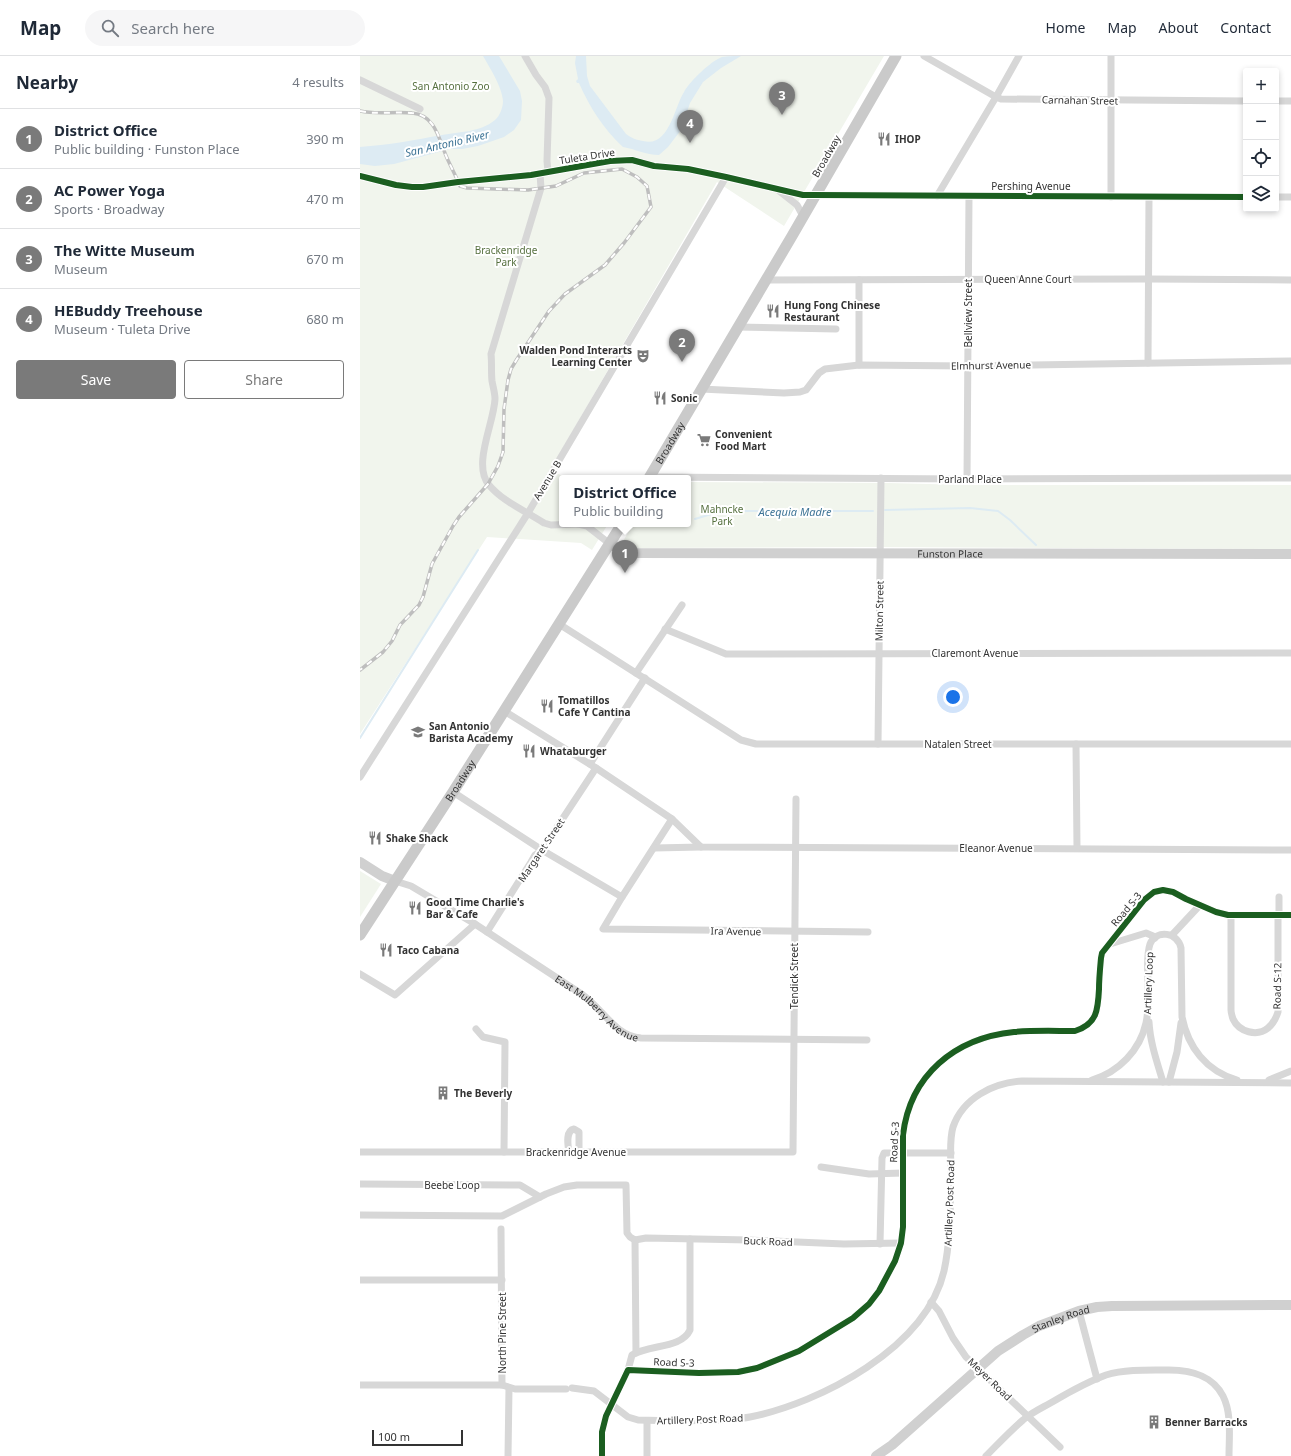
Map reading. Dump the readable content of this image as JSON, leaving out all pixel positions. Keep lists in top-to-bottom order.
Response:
{
  "streets": {
    "main road": ["Broadway"],
    "street": [
      "Carnahan Street",
      "Tuleta Drive",
      "Pershing Avenue",
      "Queen Anne Court",
      "Bellview Street",
      "Elmhurst Avenue",
      "Parland Place",
      "Avenue B",
      "Funston Place",
      "Milton Street",
      "Claremont Avenue",
      "Natalen Street",
      "Eleanor Avenue",
      "Margaret Street",
      "Road S-3",
      "Ira Avenue",
      "Tendick Street",
      "Artillery Loop",
      "Road S-12",
      "East Mulberry Avenue",
      "Brackenridge Avenue",
      "Beebe Loop",
      "Artillery Post Road",
      "Buck Road",
      "Stanley Road",
      "North Pine Street",
      "Meyer Road"
    ]
  },
  "crossings": [
    ["Tuleta Drive", "Broadway"],
    ["Tuleta Drive", "Pershing Avenue"],
    ["Tuleta Drive", "Avenue B"],
    ["Broadway", "Pershing Avenue"],
    ["Broadway", "Queen Anne Court"],
    ["Broadway", "Elmhurst Avenue"],
    ["Broadway", "Funston Place"],
    ["Broadway", "East Mulberry Avenue"],
    ["Pershing Avenue", "Bellview Street"],
    ["Queen Anne Court", "Bellview Street"],
    ["Bellview Street", "Elmhurst Avenue"],
    ["Bellview Street", "Parland Place"],
    ["Parland Place", "Milton Street"],
    ["Funston Place", "Milton Street"],
    ["Milton Street", "Claremont Avenue"],
    ["Milton Street", "Natalen Street"],
    ["Natalen Street", "Margaret Street"],
    ["Eleanor Avenue", "Tendick Street"],
    ["Margaret Street", "East Mulberry Avenue"],
    ["Road S-3", "Road S-12"],
    ["Road S-3", "Buck Road"],
    ["Ira Avenue", "Tendick Street"],
    ["Tendick Street", "East Mulberry Avenue"],
    ["Tendick Street", "Brackenridge Avenue"],
    ["Artillery Loop", "Artillery Post Road"],
    ["Artillery Post Road", "North Pine Street"],
    ["Artillery Post Road", "Meyer Road"],
    ["Stanley Road", "Meyer Road"]
  ],
  "water": ["San Antonio River", "Acequia Madre"],
  "parks": ["San Antonio Zoo", "Brackenridge Park", "Mahncke Park"],
  "places": {
    "restaurant": [
      "IHOP",
      "Hung Fong Chinese Restaurant",
      "Sonic",
      "Tomatillos Cafe Y Cantina",
      "Whataburger",
      "Shake Shack",
      "Good Time Charlie's Bar & Cafe",
      "Taco Cabana"
    ],
    "theatre": ["Walden Pond Interarts Learning Center"],
    "supermarket": ["Convenient Food Mart"],
    "school or university": ["San Antonio Barista Academy"],
    "building": ["The Beverly", "Benner Barracks"]
  },
  "scale_bar": "100 m",
  "page": {
    "header": "Map",
    "search": "Search here",
    "nav": [
      "Home",
      "Map",
      "About",
      "Contact"
    ],
    "heading": ["Nearby", "4 results"],
    "map_buttons": ["+", "−"],
    "pins": [
      "3",
      "4",
      "2",
      "1"
    ],
    "list": [
      {
        "mark": "1",
        "name": "District Office",
        "note": "Public building · Funston Place",
        "value": "390 m"
      },
      {
        "mark": "2",
        "name": "AC Power Yoga",
        "note": "Sports · Broadway",
        "value": "470 m"
      },
      {
        "mark": "3",
        "name": "The Witte Museum",
        "note": "Museum",
        "value": "670 m"
      },
      {
        "mark": "4",
        "name": "HEBuddy Treehouse",
        "note": "Museum · Tuleta Drive",
        "value": "680 m"
      }
    ],
    "buttons": ["Save", "Share"],
    "popup": ["District Office", "Public building"],
    "scale": "100 m"
  }
}
